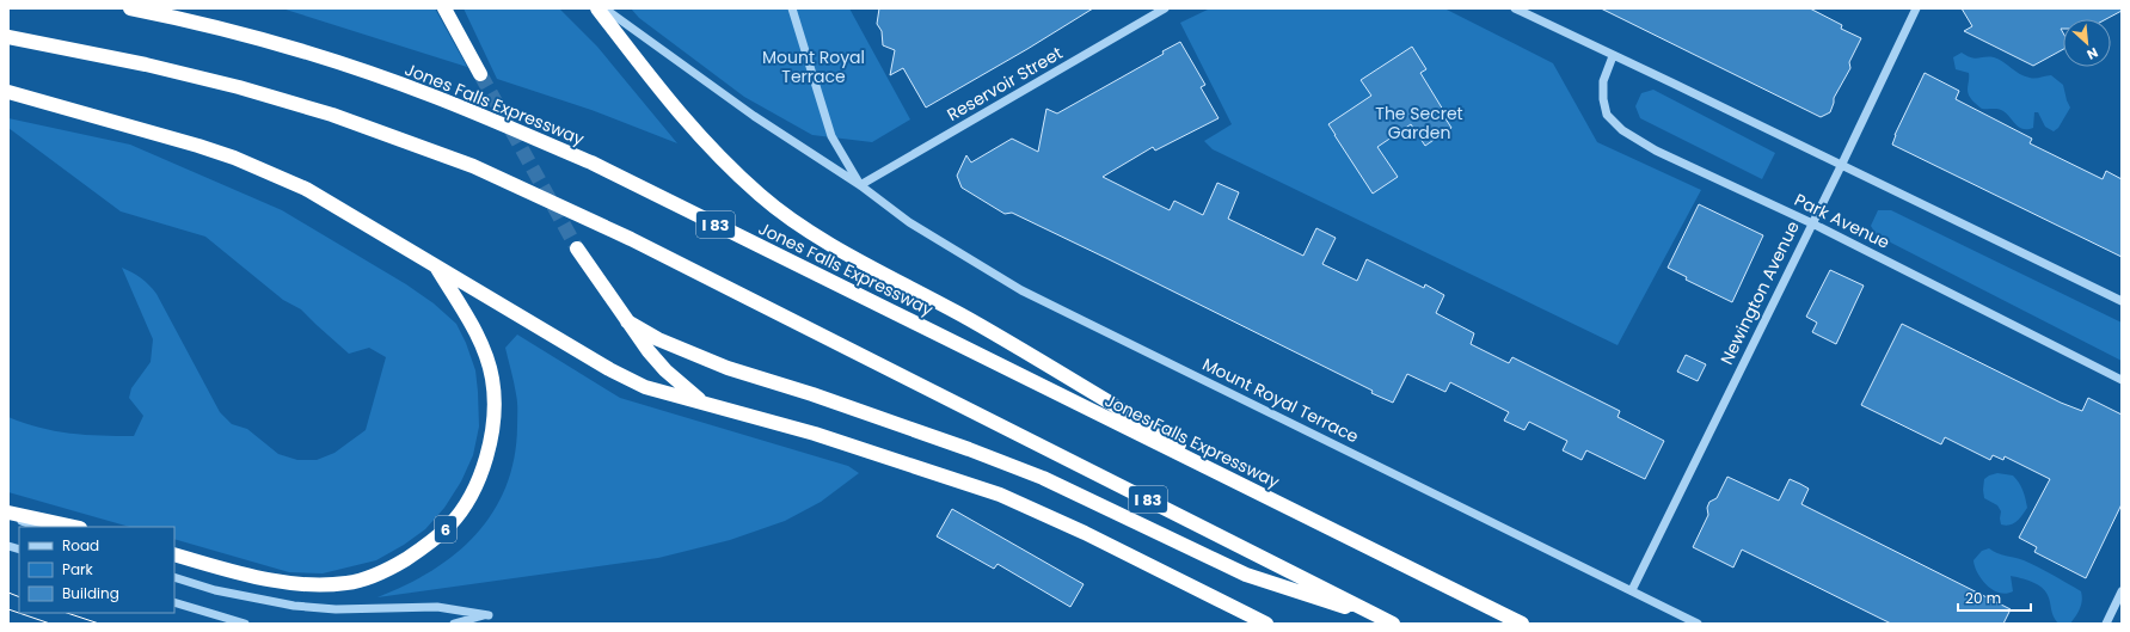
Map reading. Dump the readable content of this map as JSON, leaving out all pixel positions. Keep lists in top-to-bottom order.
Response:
{
  "streets": {
    "highway": ["Jones Falls Expressway", "I 83", "6"],
    "street": [
      "Reservoir Street",
      "Park Avenue",
      "Newington Avenue",
      "Mount Royal Terrace"
    ]
  },
  "crossings": [
    ["Reservoir Street", "Mount Royal Terrace"],
    ["Park Avenue", "Newington Avenue"],
    ["Newington Avenue", "Mount Royal Terrace"]
  ],
  "parks": ["Mount Royal Terrace", "The Secret Garden"],
  "legend": ["Road", "Park", "Building"],
  "scale_bar": "20 m",
  "north": "bottom right"
}
